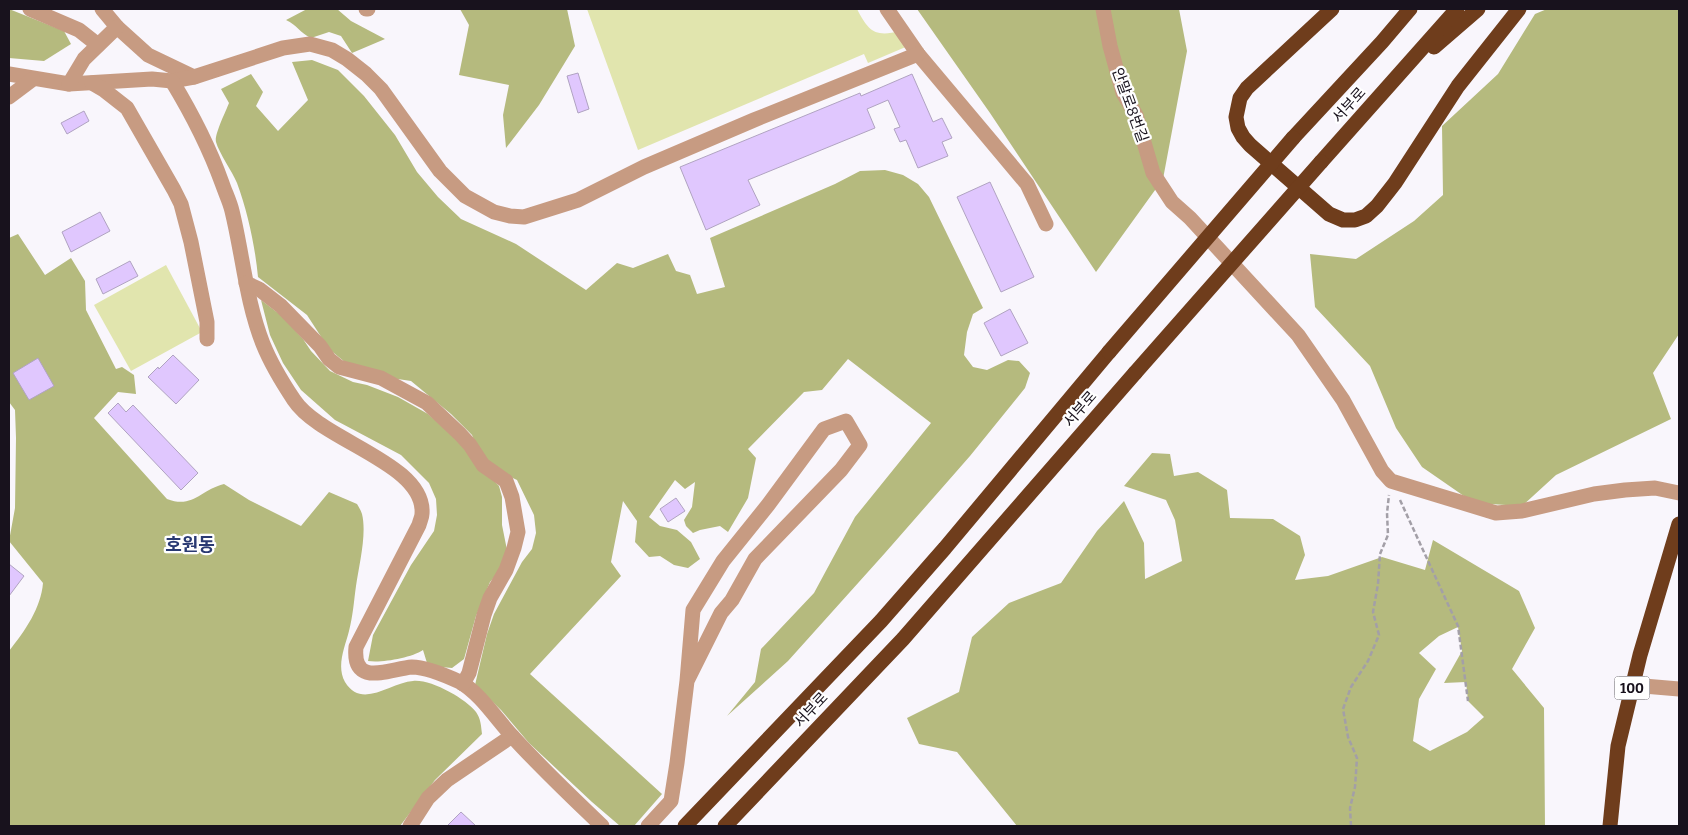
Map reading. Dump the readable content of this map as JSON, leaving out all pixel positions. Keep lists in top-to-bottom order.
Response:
{
  "streets": {
    "highway": ["서부로", "100"],
    "lane": ["안말로8번길"]
  },
  "districts": ["호원동"]
}
